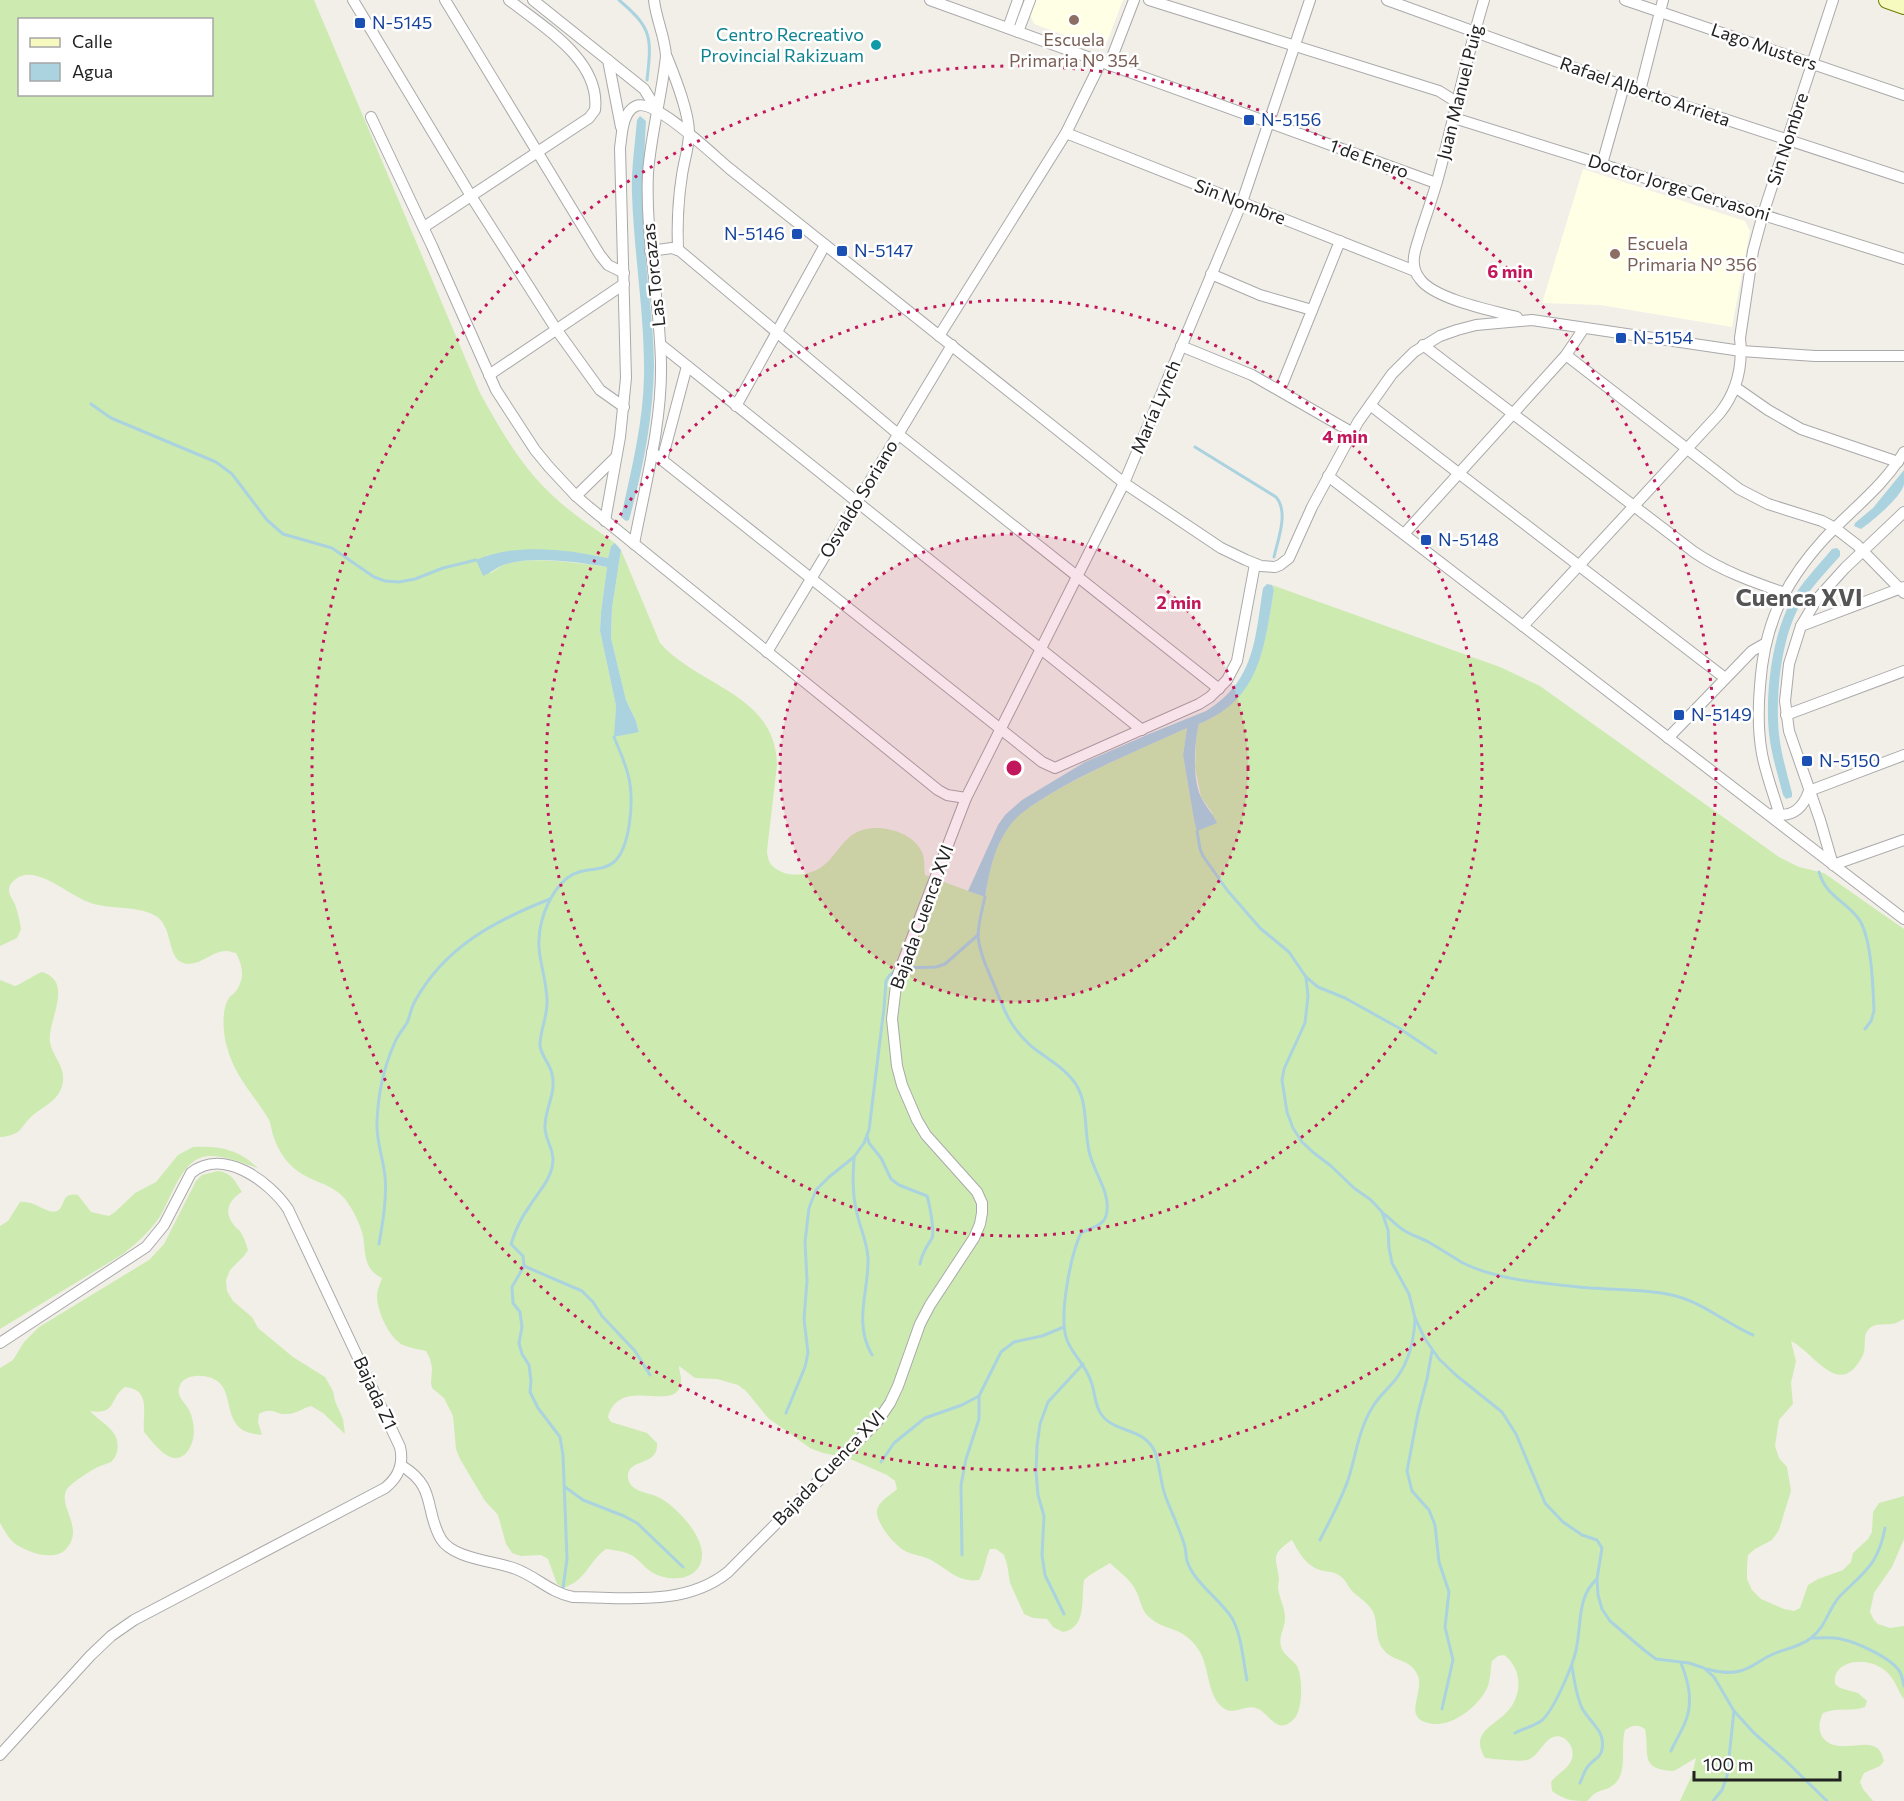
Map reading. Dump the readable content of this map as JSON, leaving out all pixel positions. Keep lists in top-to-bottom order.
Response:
{
  "streets": {
    "street": [
      "Lago Musters",
      "Juan Manuel Puig",
      "Rafael Alberto Arrieta",
      "Sin Nombre",
      "1 de Enero",
      "Doctor Jorge Gervasoni",
      "Las Torcazas",
      "María Lynch",
      "Osvaldo Soriano",
      "Bajada Cuenca XVI",
      "Bajada Z1"
    ]
  },
  "crossings": [
    ["Lago Musters", "Sin Nombre"],
    ["Juan Manuel Puig", "Rafael Alberto Arrieta"],
    ["Juan Manuel Puig", "1 de Enero"],
    ["Juan Manuel Puig", "Doctor Jorge Gervasoni"],
    ["Rafael Alberto Arrieta", "Sin Nombre"],
    ["Sin Nombre", "Doctor Jorge Gervasoni"],
    ["Sin Nombre", "María Lynch"],
    ["1 de Enero", "María Lynch"],
    ["María Lynch", "Bajada Cuenca XVI"],
    ["Bajada Cuenca XVI", "Bajada Z1"]
  ],
  "districts": ["Cuenca XVI"],
  "places": {
    "other": ["Escuela Primaria N° 354", "Centro Recreativo Provincial Rakizuam", "Escuela Primaria N° 356"],
    "transit": [
      "N-5145",
      "N-5156",
      "N-5146",
      "N-5147",
      "N-5154",
      "N-5148",
      "N-5149",
      "N-5150"
    ]
  },
  "legend": ["Calle", "Agua"],
  "scale_bar": "100 m",
  "rings": ["6 min", "4 min", "2 min"]
}
